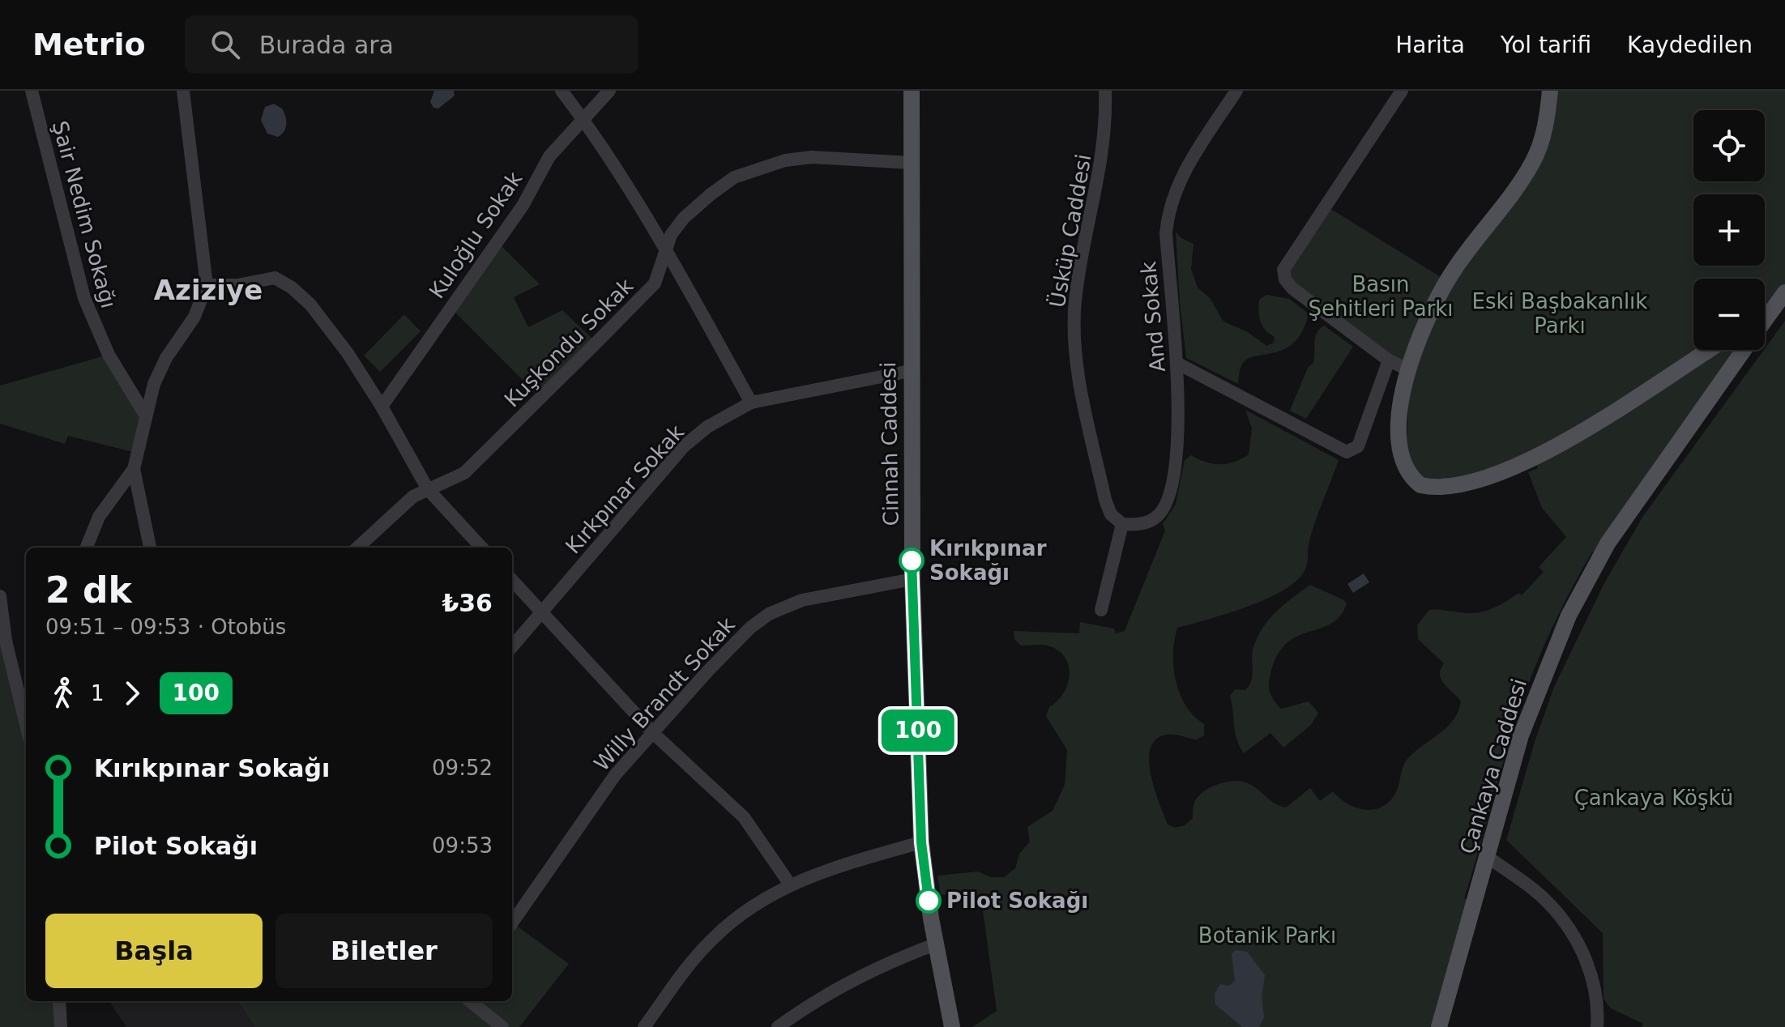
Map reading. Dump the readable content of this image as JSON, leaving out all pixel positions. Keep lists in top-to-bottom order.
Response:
{
  "streets": {
    "main road": ["Cinnah Caddesi", "Çankaya Caddesi"],
    "street": [
      "Şair Nedim Sokağı",
      "Üsküp Caddesi",
      "Kuloğlu Sokak",
      "And Sokak",
      "Kuşkondu Sokak",
      "Kırkpınar Sokak",
      "Willy Brandt Sokak"
    ]
  },
  "crossings": [
    ["Üsküp Caddesi", "And Sokak"],
    ["Kuşkondu Sokak", "Cinnah Caddesi"],
    ["Cinnah Caddesi", "Kırkpınar Sokak"],
    ["Cinnah Caddesi", "Willy Brandt Sokak"]
  ],
  "districts": ["Aziziye"],
  "parks": [
    "Basın Şehitleri Parkı",
    "Eski Başbakanlık Parkı",
    "Çankaya Köşkü",
    "Botanik Parkı"
  ],
  "places": ["Kırıkpınar Sokağı", "Pilot Sokağı"],
  "lines": ["bus line 100"],
  "page": {
    "header": "Metrio",
    "search": "Burada ara",
    "nav": ["Harita", "Yol tarifi", "Kaydedilen"],
    "on_map": "100",
    "map_buttons": ["+", "−"],
    "heading": ["2 dk", "09:51 – 09:53 · Otobüs", "₺36"],
    "legs": ["1", "100"],
    "list": [
      {
        "name": "Kırıkpınar Sokağı",
        "value": "09:52"
      },
      {
        "name": "Pilot Sokağı",
        "value": "09:53"
      }
    ],
    "buttons": ["Başla", "Biletler"]
  }
}
